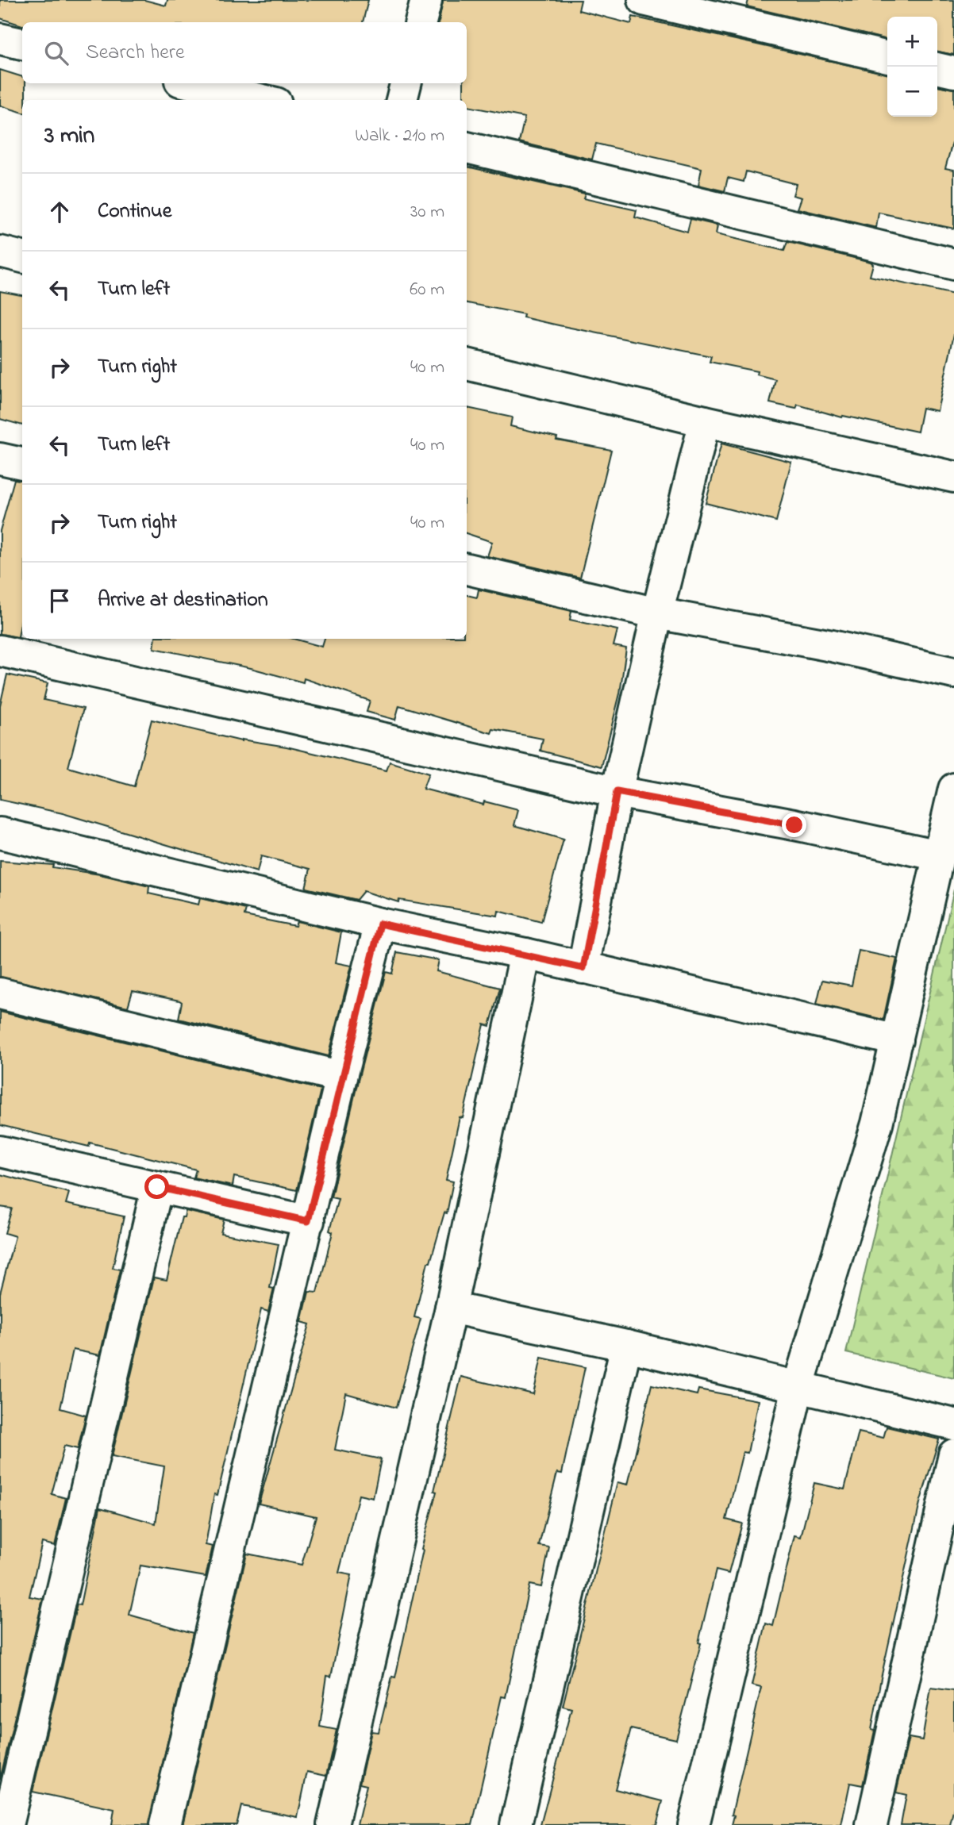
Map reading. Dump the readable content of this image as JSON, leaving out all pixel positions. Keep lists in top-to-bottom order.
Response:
{
  "page": {
    "map_buttons": ["+", "−"],
    "search": "Search here",
    "heading": ["3 min", "Walk · 210 m"],
    "list": [
      ["Continue", "30 m"],
      ["Turn left", "60 m"],
      ["Turn right", "40 m"],
      ["Turn left", "40 m"],
      ["Turn right", "40 m"],
      "Arrive at destination"
    ]
  }
}
